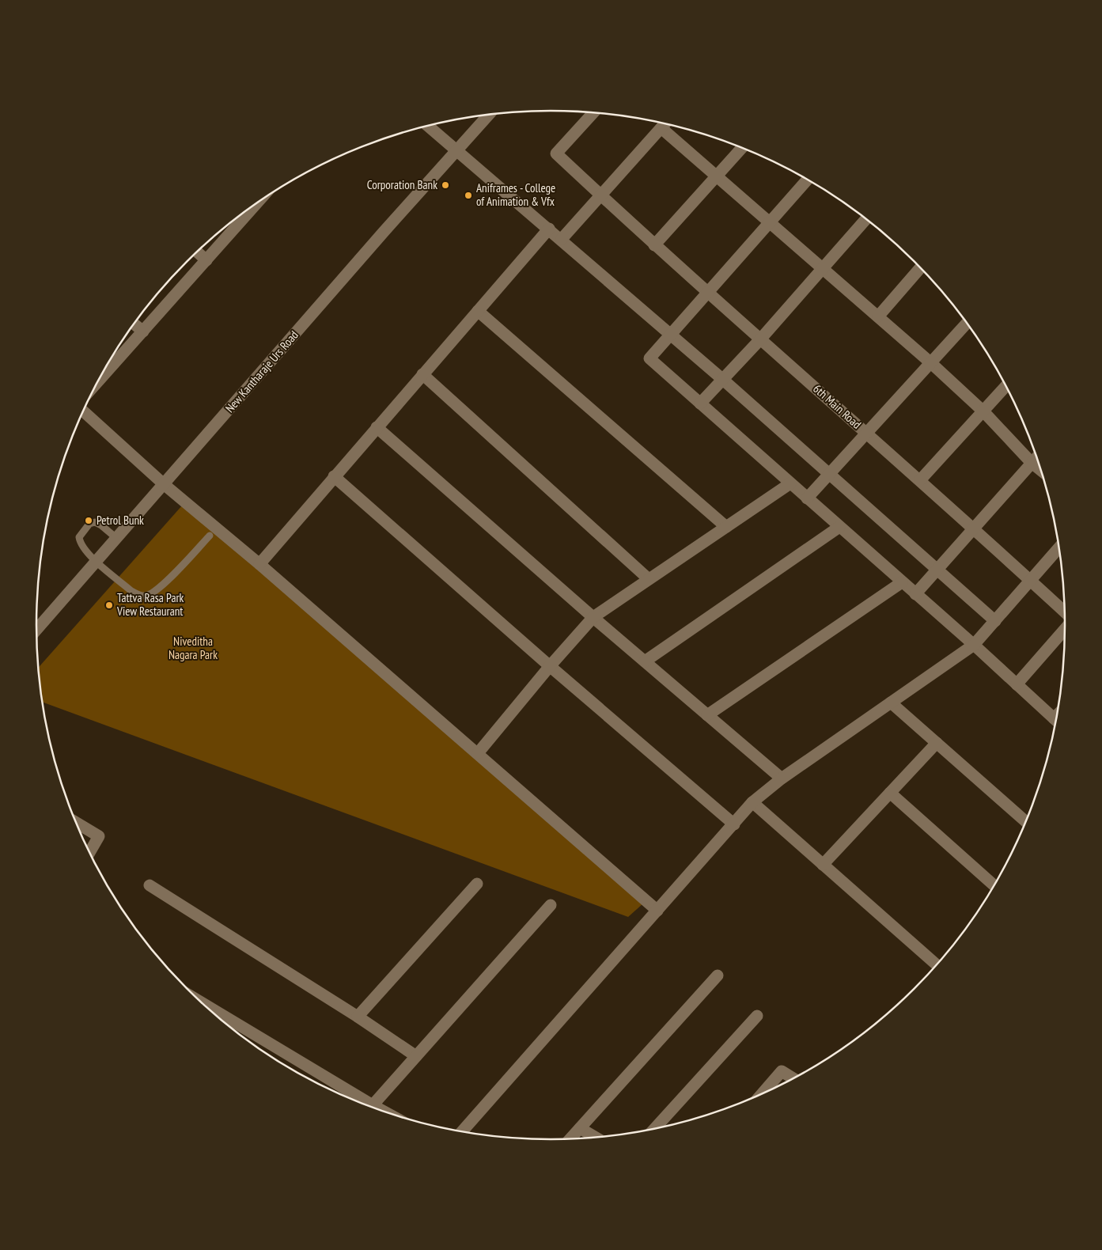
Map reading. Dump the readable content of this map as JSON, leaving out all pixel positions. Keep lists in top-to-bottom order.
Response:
{
  "streets": {
    "street": ["New Kantharaje Urs Road", "6th Main Road"]
  },
  "parks": ["Niveditha Nagara Park"],
  "places": [
    "Corporation Bank",
    "Aniframes - College of Animation & Vfx",
    "Petrol Bunk",
    "Tattva Rasa Park View Restaurant"
  ]
}
